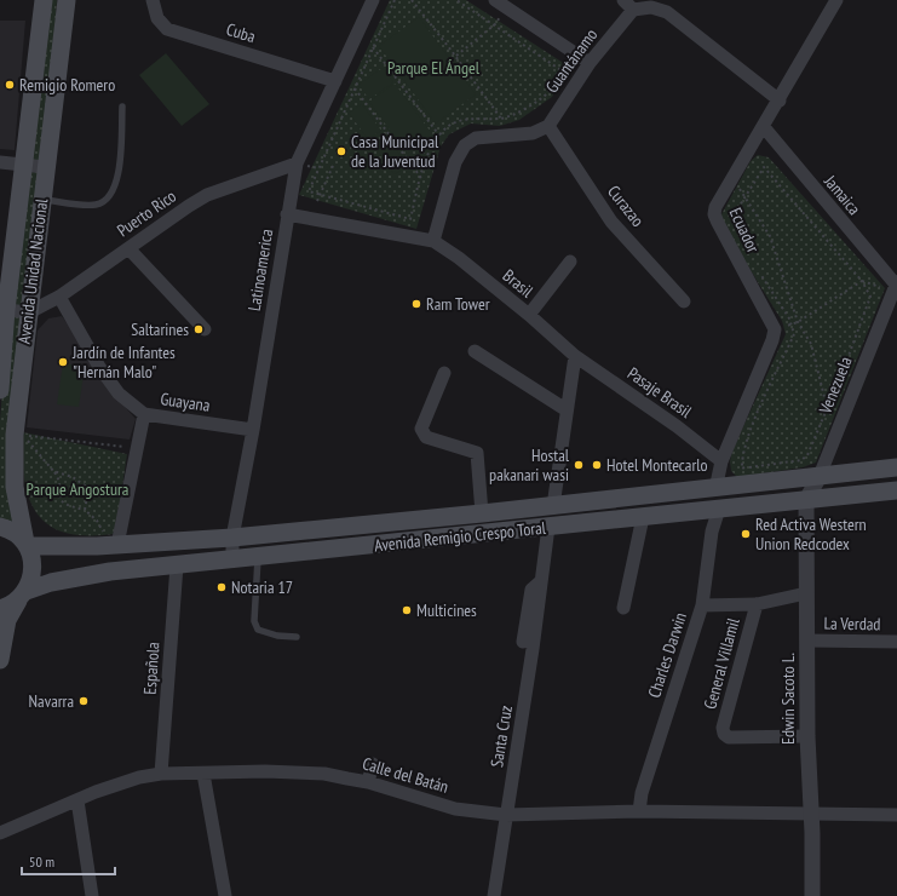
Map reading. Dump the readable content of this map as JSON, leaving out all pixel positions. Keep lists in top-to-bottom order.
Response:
{
  "streets": {
    "main road": ["Avenida Unidad Nacional", "Avenida Remigio Crespo Toral"],
    "street": [
      "Cuba",
      "Guantánamo",
      "Jamaica",
      "Curazao",
      "Puerto Rico",
      "Ecuador",
      "Latinoamerica",
      "Brasil",
      "Venezuela",
      "Pasaje Brasil",
      "Guayana",
      "La Verdad",
      "Charles Darwin",
      "General Villamil",
      "Española",
      "Edwin Sacoto L.",
      "Santa Cruz",
      "Calle del Batán"
    ]
  },
  "crossings": [
    ["Cuba", "Latinoamerica"],
    ["Guantánamo", "Curazao"],
    ["Guantánamo", "Ecuador"],
    ["Jamaica", "Ecuador"],
    ["Jamaica", "Venezuela"],
    ["Puerto Rico", "Latinoamerica"],
    ["Puerto Rico", "Avenida Unidad Nacional"],
    ["Puerto Rico", "Guayana"],
    ["Latinoamerica", "Brasil"],
    ["Latinoamerica", "Guayana"],
    ["Latinoamerica", "Avenida Remigio Crespo Toral"],
    ["Avenida Unidad Nacional", "Avenida Remigio Crespo Toral"],
    ["Brasil", "Pasaje Brasil"],
    ["Venezuela", "Avenida Remigio Crespo Toral"],
    ["Venezuela", "Edwin Sacoto L."],
    ["Avenida Remigio Crespo Toral", "Charles Darwin"],
    ["Avenida Remigio Crespo Toral", "Española"],
    ["Avenida Remigio Crespo Toral", "Edwin Sacoto L."],
    ["Avenida Remigio Crespo Toral", "Santa Cruz"],
    ["La Verdad", "Edwin Sacoto L."],
    ["Charles Darwin", "Calle del Batán"],
    ["General Villamil", "Edwin Sacoto L."],
    ["Española", "Calle del Batán"],
    ["Edwin Sacoto L.", "Calle del Batán"],
    ["Santa Cruz", "Calle del Batán"]
  ],
  "parks": ["Parque El Ángel", "Parque Angostura"],
  "places": [
    "Remigio Romero",
    "Casa Municipal de la Juventud",
    "Ram Tower",
    "Saltarines",
    "Jardín de Infantes \"Hernán Malo\"",
    "Hostal pakanari wasi",
    "Hotel Montecarlo",
    "Red Activa Western Union Redcodex",
    "Notaria 17",
    "Multicines",
    "Navarra"
  ],
  "scale_bar": "50 m"
}
